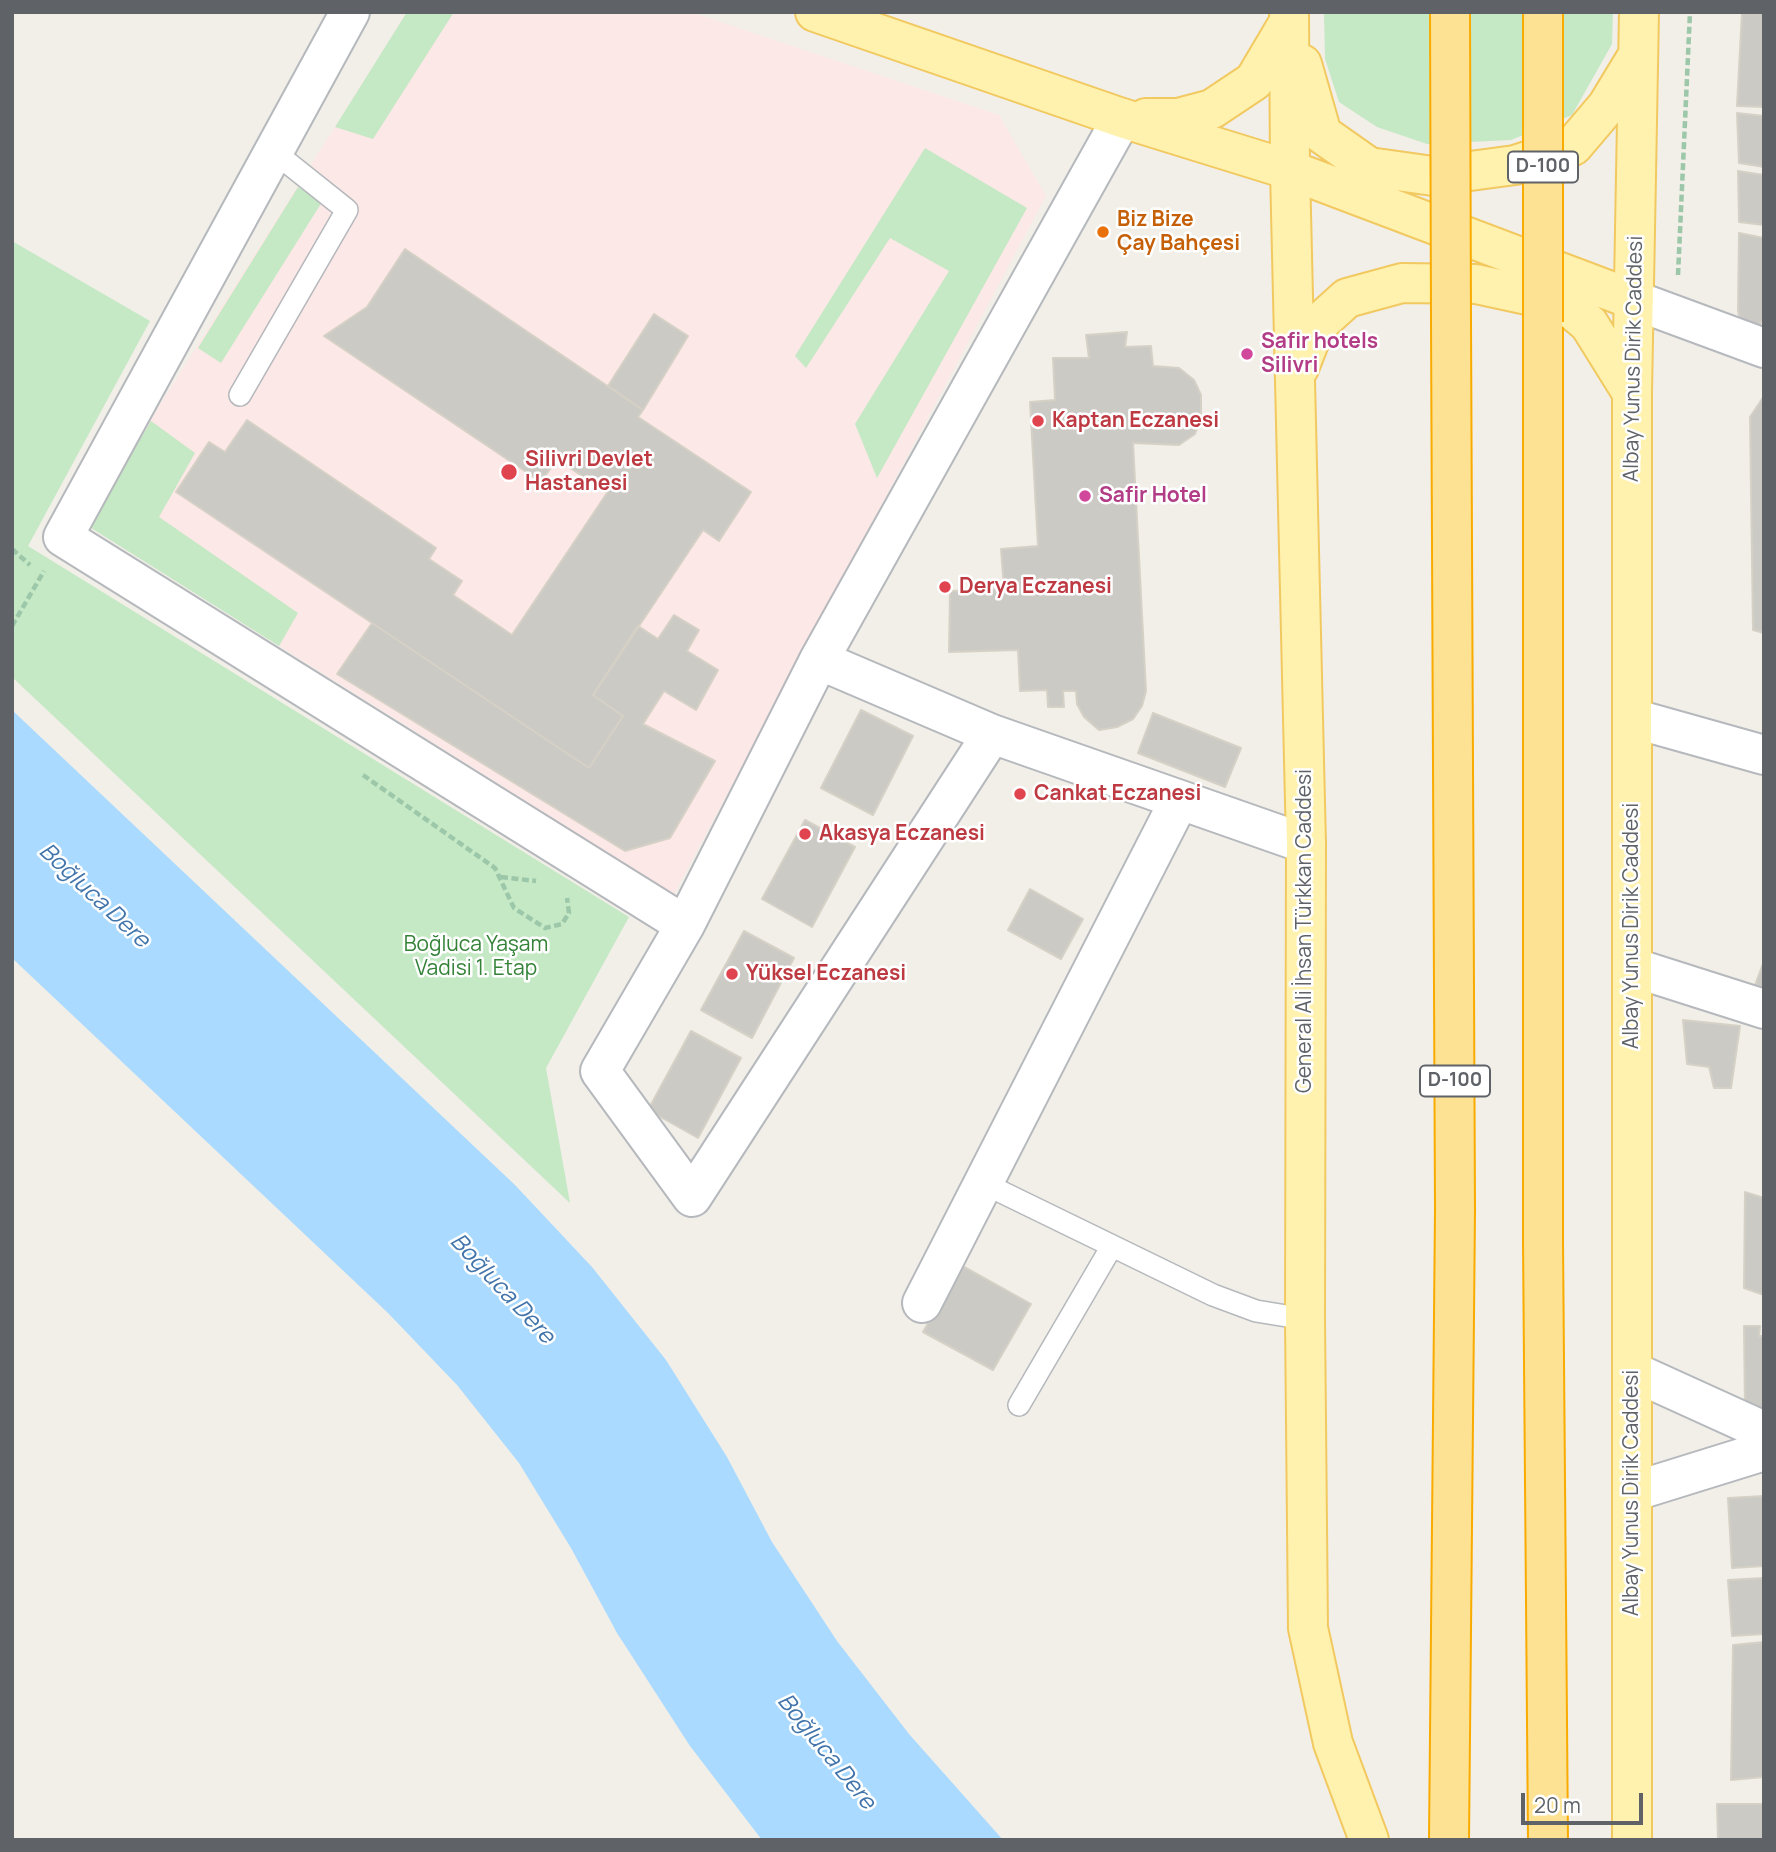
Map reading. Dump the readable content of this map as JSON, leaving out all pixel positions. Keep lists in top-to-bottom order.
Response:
{
  "streets": {
    "highway": ["D-100"],
    "main road": ["Albay Yunus Dirik Caddesi", "General Ali İhsan Türkkan Caddesi"]
  },
  "water": ["Boğluca Dere"],
  "parks": ["Boğluca Yaşam Vadisi 1. Etap"],
  "places": [
    "Biz Bize Çay Bahçesi",
    "Safir hotels Silivri",
    "Kaptan Eczanesi",
    "Silivri Devlet Hastanesi",
    "Safir Hotel",
    "Derya Eczanesi",
    "Cankat Eczanesi",
    "Akasya Eczanesi",
    "Yüksel Eczanesi"
  ],
  "scale_bar": "20 m"
}
